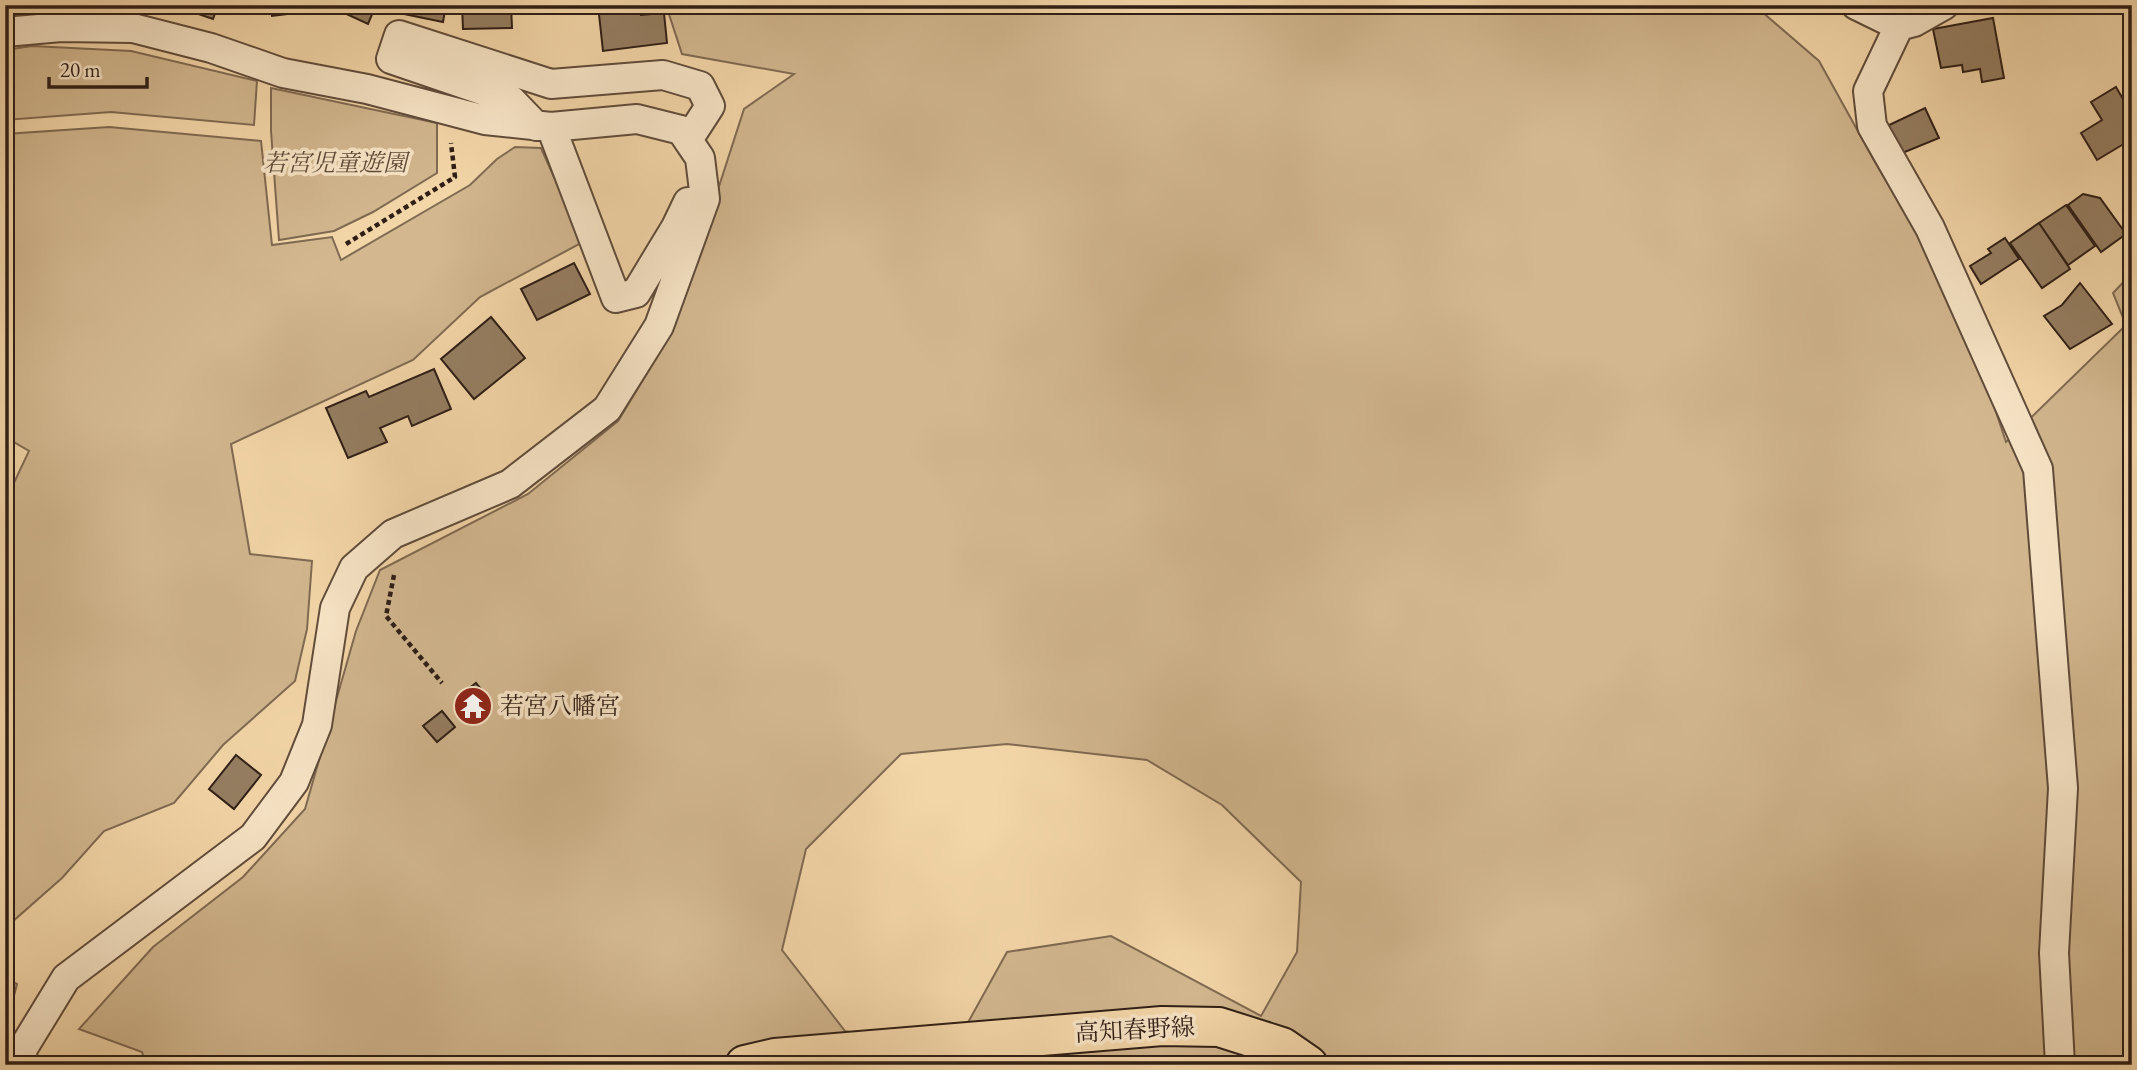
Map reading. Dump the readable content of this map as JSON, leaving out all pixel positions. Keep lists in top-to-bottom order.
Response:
{
  "streets": {
    "main road": ["高知春野線"]
  },
  "parks": ["若宮児童遊園"],
  "places": {
    "temple": ["若宮八幡宮"]
  },
  "scale_bar": "20 m"
}
